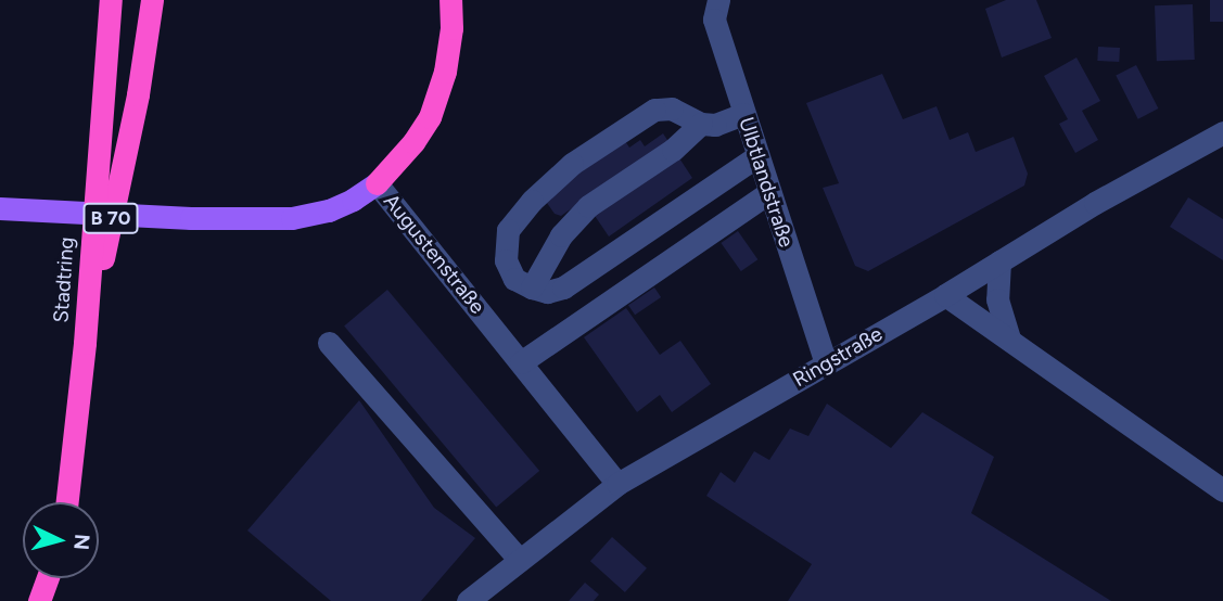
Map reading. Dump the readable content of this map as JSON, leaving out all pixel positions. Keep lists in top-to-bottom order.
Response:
{
  "streets": {
    "highway": ["B 70", "Stadtring"],
    "main road": ["Augustenstraße"],
    "street": ["Ulbtlandstraße", "Ringstraße"]
  },
  "crossings": [
    ["Ulbtlandstraße", "Ringstraße"],
    ["B 70", "Augustenstraße"],
    ["B 70", "Stadtring"],
    ["Augustenstraße", "Ringstraße"]
  ],
  "north": "right"
}
